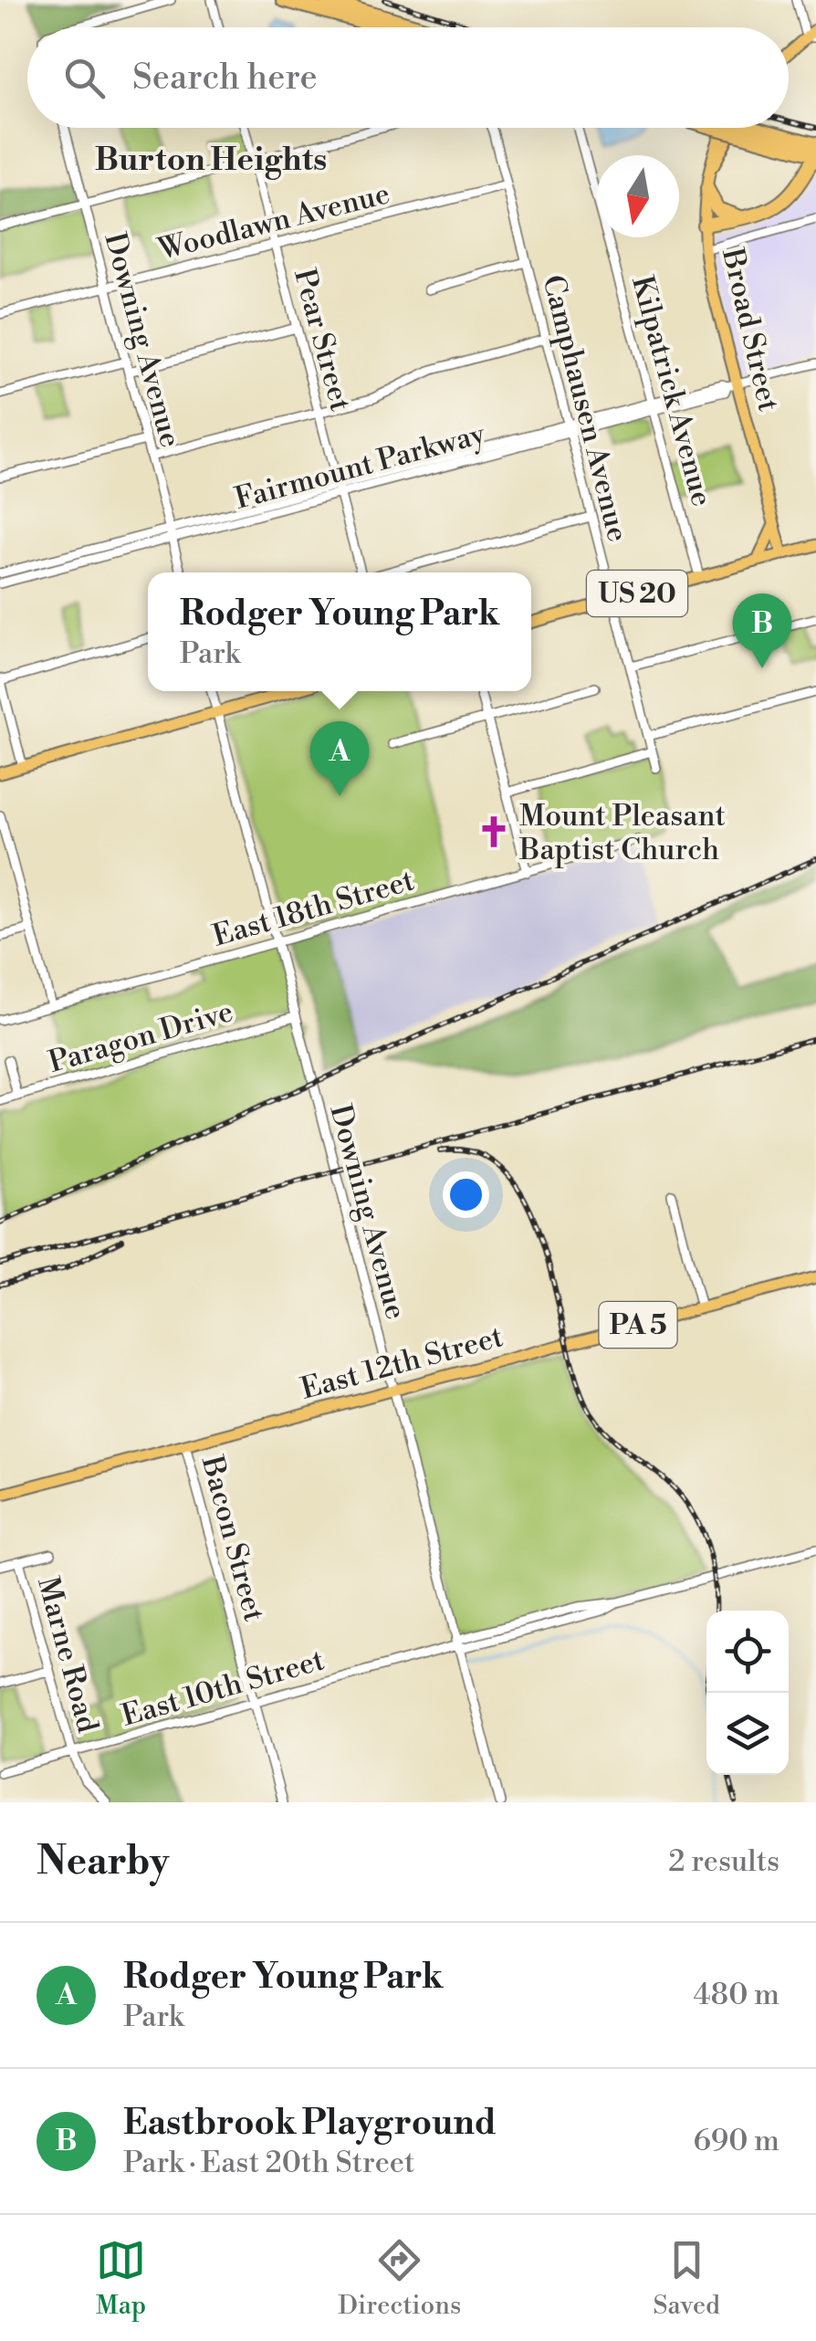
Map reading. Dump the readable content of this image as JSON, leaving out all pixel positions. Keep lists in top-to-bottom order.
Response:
{
  "streets": {
    "main road": [
      "Broad Street",
      "US 20",
      "PA 5",
      "East 12th Street"
    ],
    "street": [
      "Woodlawn Avenue",
      "Downing Avenue",
      "Pear Street",
      "Kilpatrick Avenue",
      "Camphausen Avenue",
      "Fairmount Parkway",
      "East 18th Street",
      "Paragon Drive",
      "Bacon Street",
      "Marne Road",
      "East 10th Street"
    ]
  },
  "crossings": [
    ["Woodlawn Avenue", "Downing Avenue"],
    ["Woodlawn Avenue", "Pear Street"],
    ["Woodlawn Avenue", "Camphausen Avenue"],
    ["Broad Street", "Fairmount Parkway"],
    ["Broad Street", "US 20"],
    ["Downing Avenue", "Fairmount Parkway"],
    ["Downing Avenue", "East 18th Street"],
    ["Downing Avenue", "Paragon Drive"],
    ["Downing Avenue", "East 12th Street"],
    ["Downing Avenue", "East 10th Street"],
    ["Pear Street", "Fairmount Parkway"],
    ["Kilpatrick Avenue", "Fairmount Parkway"],
    ["Kilpatrick Avenue", "US 20"],
    ["Camphausen Avenue", "Fairmount Parkway"],
    ["Camphausen Avenue", "US 20"],
    ["East 12th Street", "Bacon Street"],
    ["Bacon Street", "East 10th Street"],
    ["Marne Road", "East 10th Street"]
  ],
  "districts": ["Burton Heights"],
  "places": {
    "church": ["Mount Pleasant Baptist Church"]
  },
  "north": "bottom",
  "page": {
    "search": "Search here",
    "popup": ["Rodger Young Park", "Park"],
    "pins": ["B", "A"],
    "heading": ["Nearby", "2 results"],
    "list": [
      {
        "mark": "A",
        "name": "Rodger Young Park",
        "note": "Park",
        "value": "480 m"
      },
      {
        "mark": "B",
        "name": "Eastbrook Playground",
        "note": "Park · East 20th Street",
        "value": "690 m"
      }
    ],
    "nav": ["Map", "Directions", "Saved"]
  }
}
